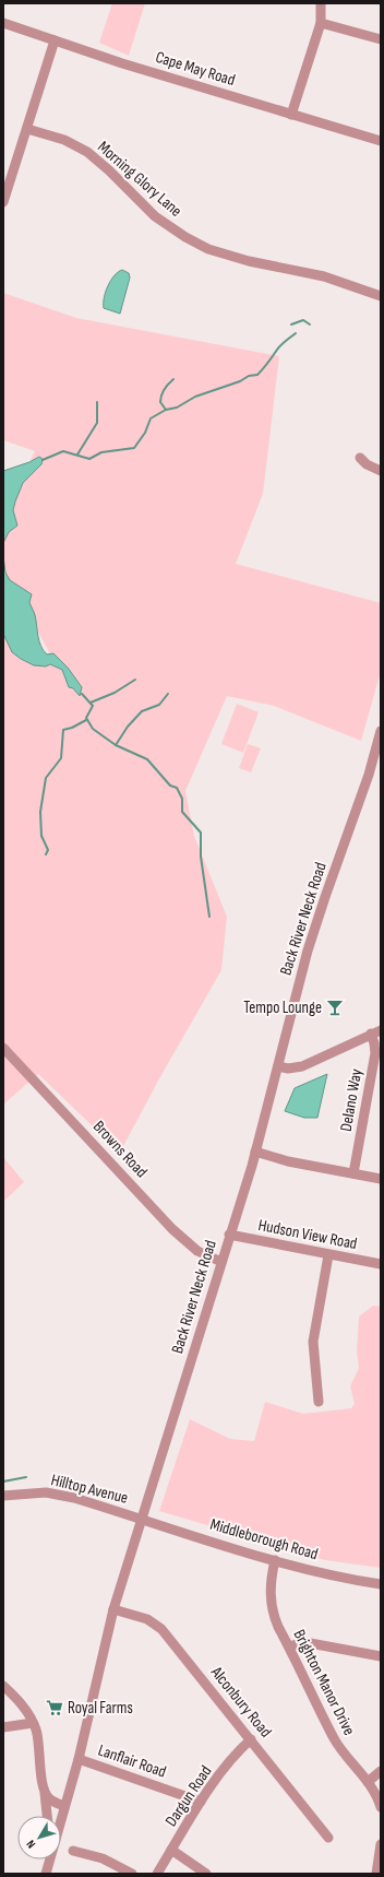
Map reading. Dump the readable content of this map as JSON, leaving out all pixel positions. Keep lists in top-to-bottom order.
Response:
{
  "streets": {
    "street": [
      "Cape May Road",
      "Morning Glory Lane",
      "Back River Neck Road",
      "Delano Way",
      "Browns Road",
      "Hudson View Road",
      "Hilltop Avenue",
      "Middleborough Road",
      "Brighton Manor Drive",
      "Alconbury Road",
      "Lanflair Road",
      "Dargun Road"
    ]
  },
  "crossings": [
    ["Back River Neck Road", "Browns Road"],
    ["Back River Neck Road", "Hudson View Road"],
    ["Back River Neck Road", "Hilltop Avenue"],
    ["Back River Neck Road", "Middleborough Road"],
    ["Back River Neck Road", "Alconbury Road"],
    ["Back River Neck Road", "Lanflair Road"],
    ["Hilltop Avenue", "Middleborough Road"],
    ["Middleborough Road", "Brighton Manor Drive"],
    ["Alconbury Road", "Dargun Road"],
    ["Lanflair Road", "Dargun Road"]
  ],
  "places": {
    "bar": ["Tempo Lounge"],
    "supermarket": ["Royal Farms"]
  },
  "north": "bottom left"
}
